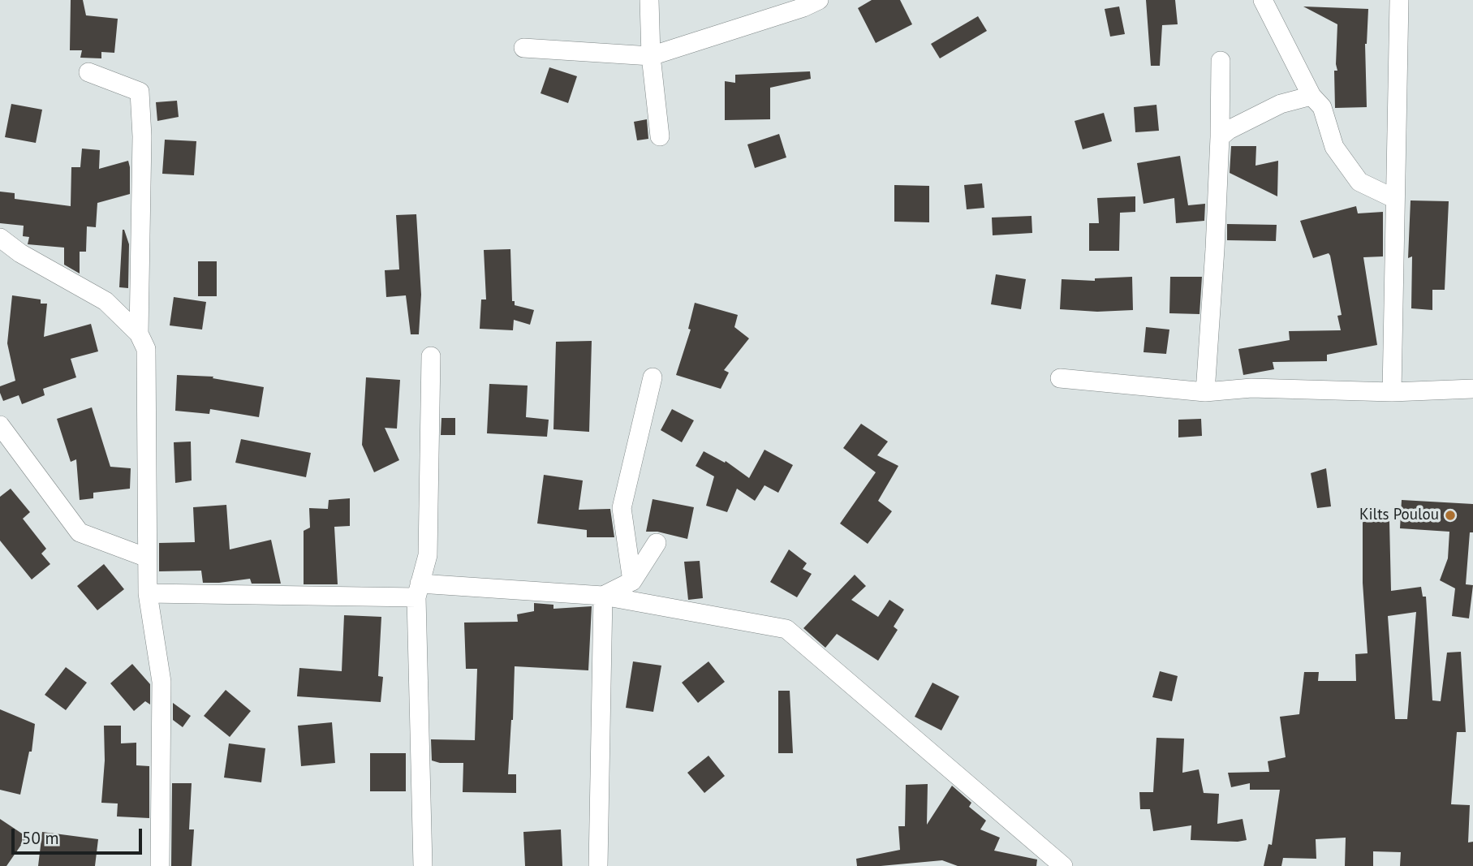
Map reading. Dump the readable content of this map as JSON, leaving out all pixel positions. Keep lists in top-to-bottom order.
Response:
{
  "places": ["Kilts Poulou"],
  "scale_bar": "50 m"
}
